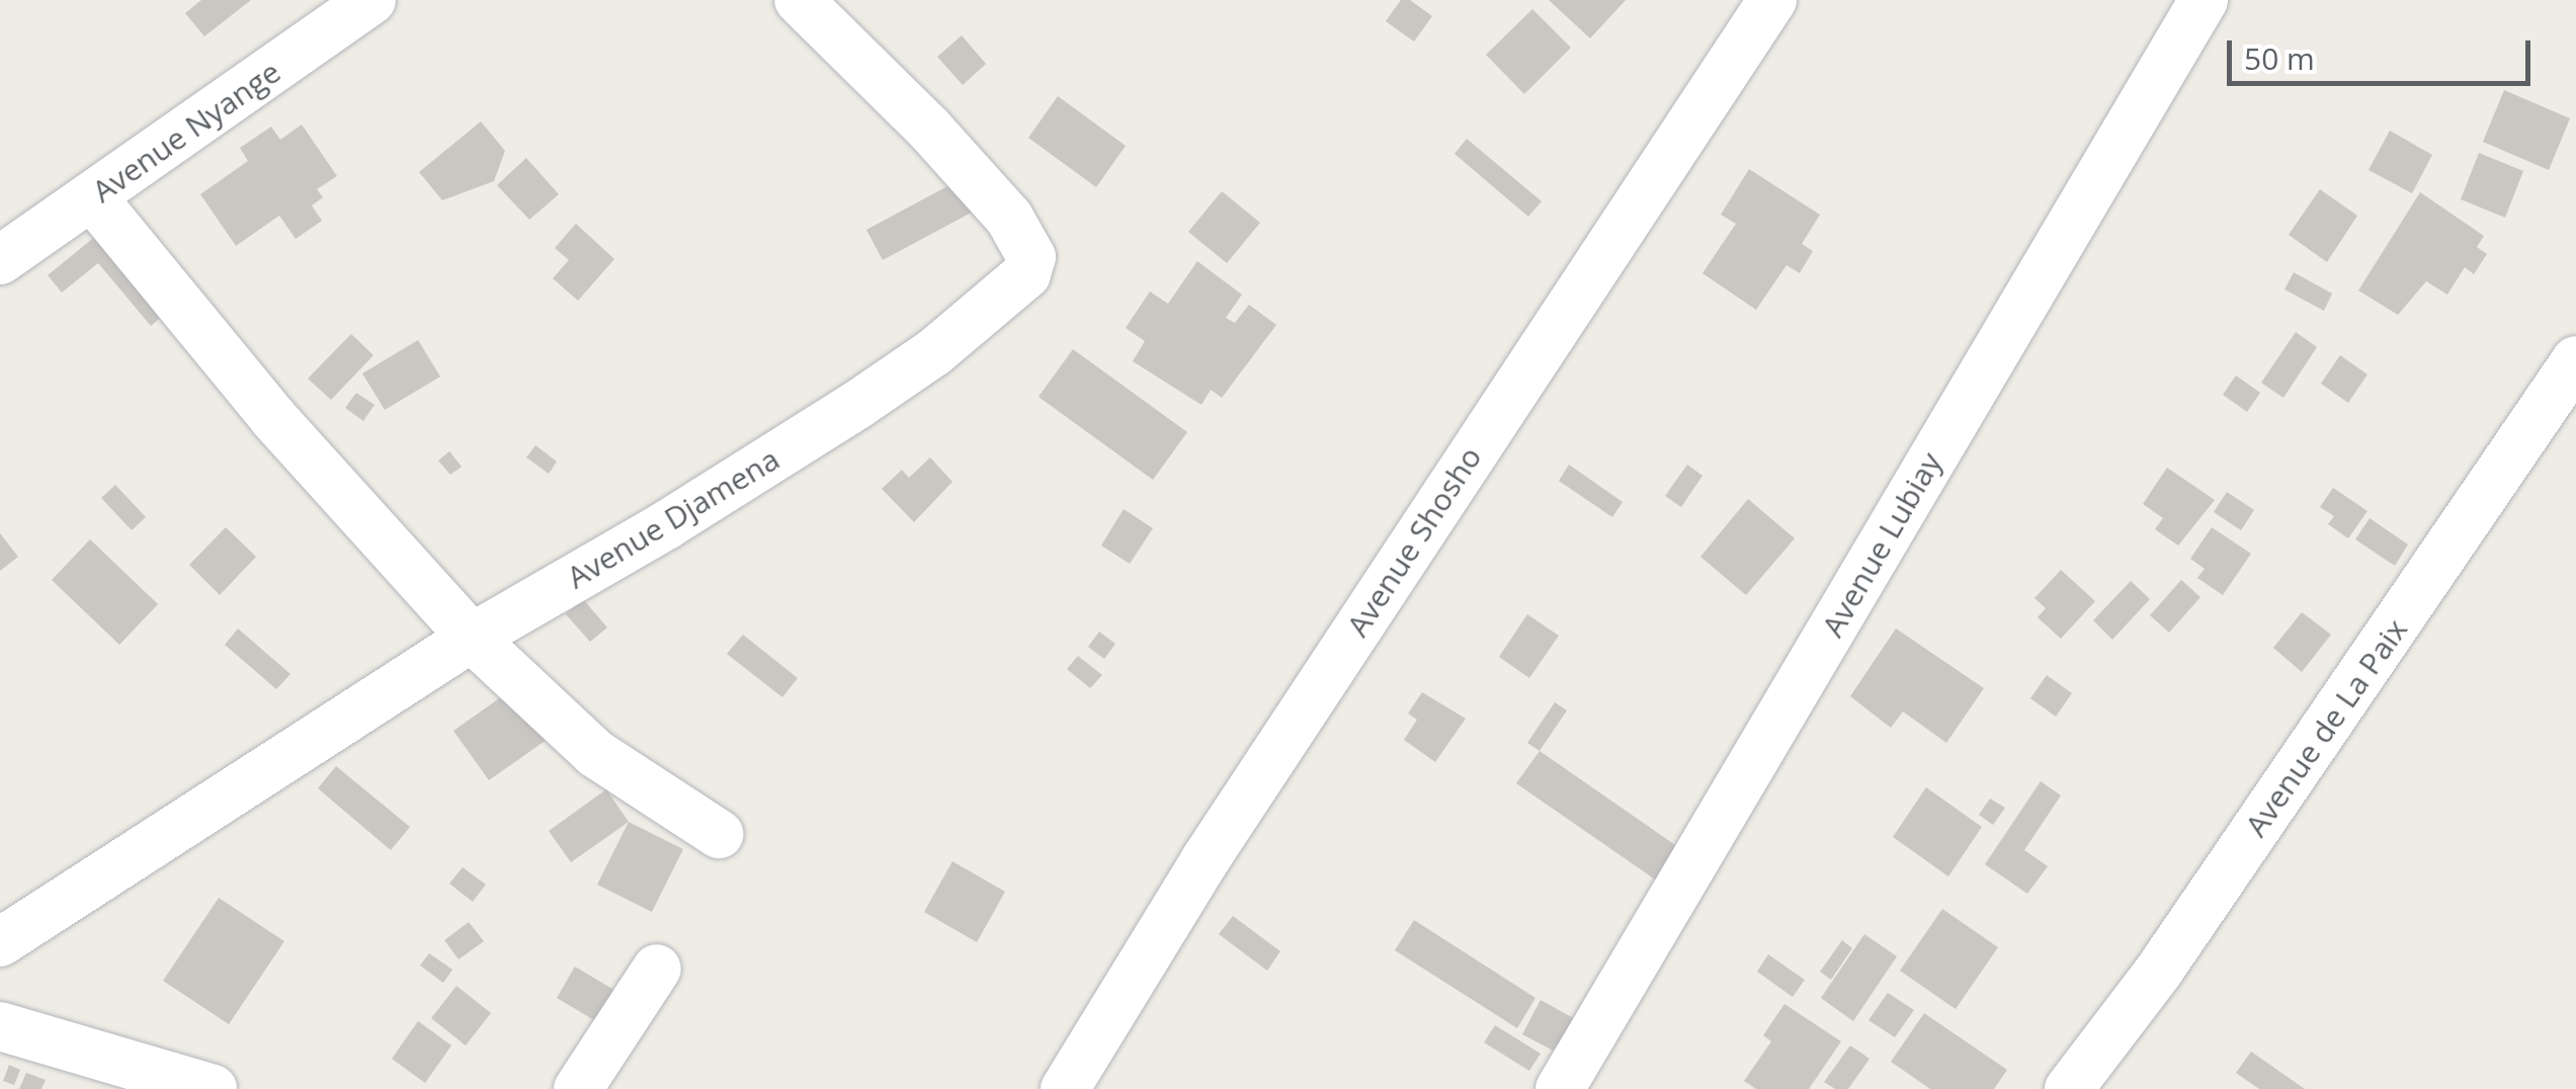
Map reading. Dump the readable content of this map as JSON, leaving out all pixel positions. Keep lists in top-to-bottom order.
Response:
{
  "streets": {
    "street": [
      "Avenue Nyange",
      "Avenue Djamena",
      "Avenue Shosho",
      "Avenue Lubiay",
      "Avenue de La Paix"
    ]
  },
  "scale_bar": "50 m"
}
